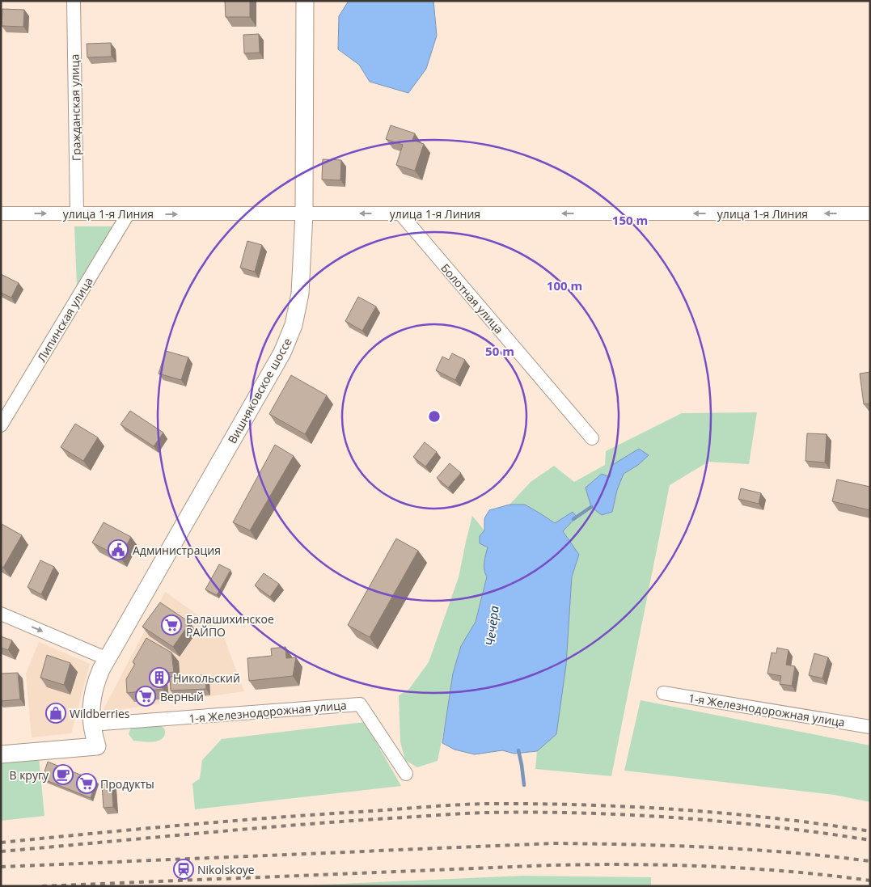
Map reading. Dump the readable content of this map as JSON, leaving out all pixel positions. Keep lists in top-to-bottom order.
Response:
{
  "streets": {
    "street": [
      "Гражданская улица",
      "улица 1-я Линия",
      "Болотная улица",
      "Липинская улица",
      "Вишняковское шоссе",
      "1-я Железнодорожная улица"
    ]
  },
  "crossings": [
    ["Гражданская улица", "улица 1-я Линия"],
    ["улица 1-я Линия", "Болотная улица"],
    ["улица 1-я Линия", "Липинская улица"],
    ["улица 1-я Линия", "Вишняковское шоссе"],
    ["Вишняковское шоссе", "1-я Железнодорожная улица"]
  ],
  "water": ["Чечёра"],
  "places": {
    "public building": ["Администрация"],
    "supermarket": ["Балашихинское РАЙПО", "Верный", "Продукты"],
    "building": ["Никольский"],
    "shop": ["Wildberries"],
    "cafe": ["В кругу"],
    "station": ["Nikolskoye"]
  },
  "rings": ["150 m", "100 m", "50 m"]
}
